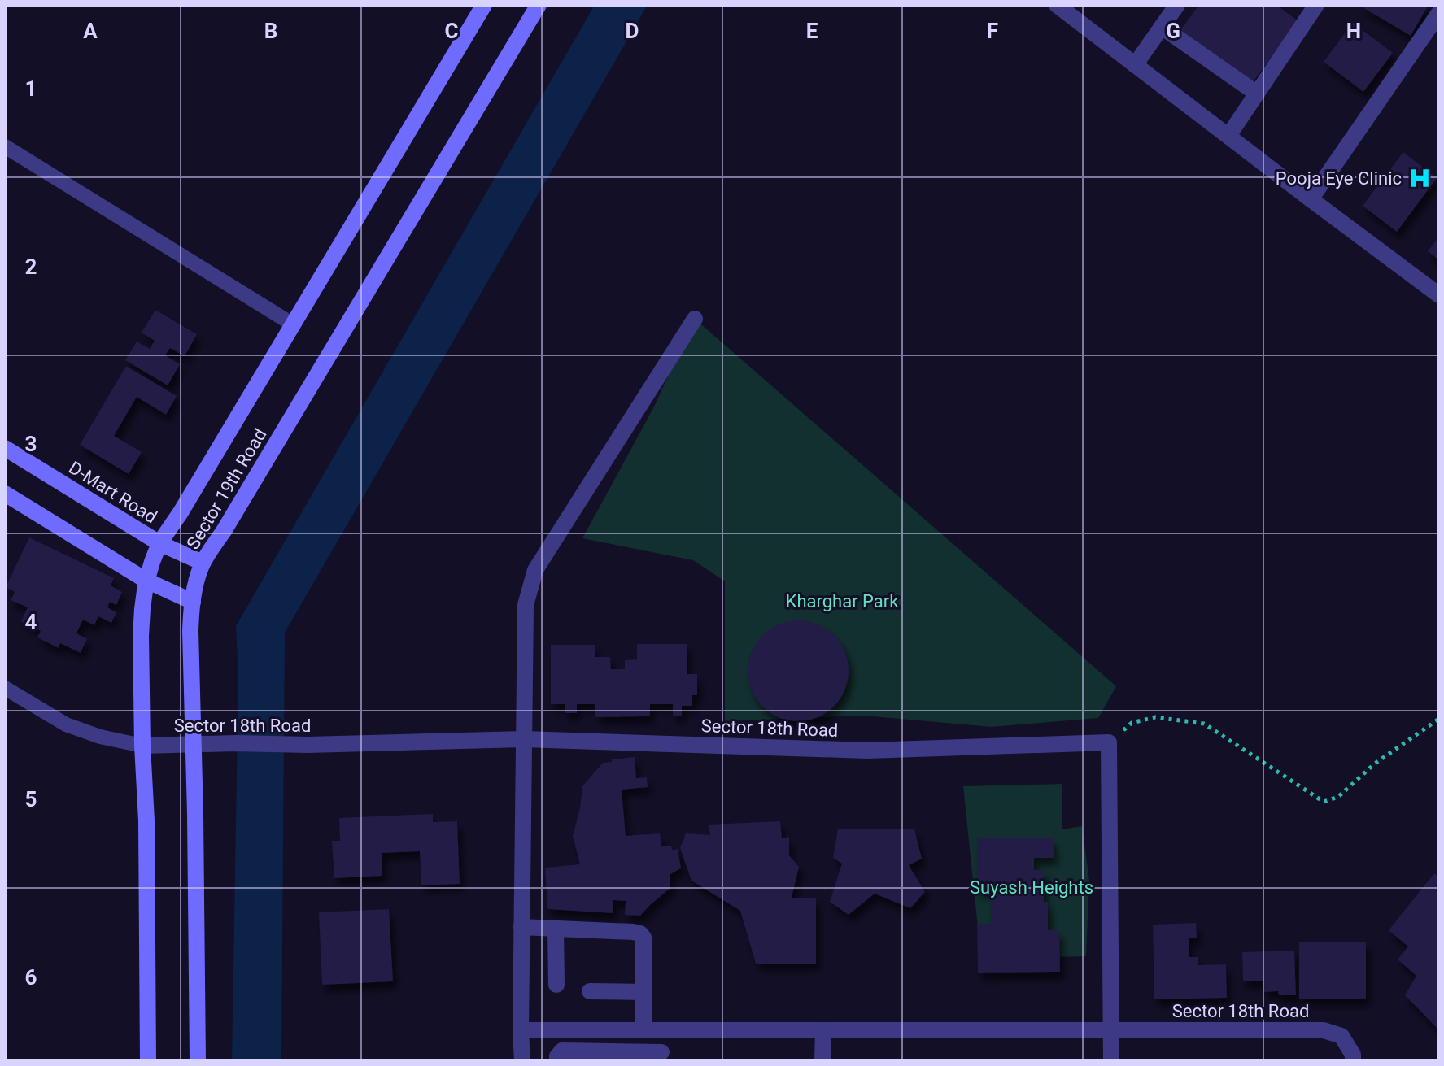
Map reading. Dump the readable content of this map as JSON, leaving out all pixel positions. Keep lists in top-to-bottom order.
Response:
{
  "streets": {
    "main road": ["Sector 19th Road", "D-Mart Road"],
    "street": ["Sector 18th Road"]
  },
  "crossings": [
    ["Sector 19th Road", "D-Mart Road"],
    ["Sector 19th Road", "Sector 18th Road"]
  ],
  "parks": ["Kharghar Park", "Suyash Heights"],
  "places": {
    "hospital": ["Pooja Eye Clinic"]
  },
  "grid": {
    "columns": [
      "A",
      "B",
      "C",
      "D",
      "E",
      "F",
      "G",
      "H"
    ],
    "rows": [
      "1",
      "2",
      "3",
      "4",
      "5",
      "6"
    ]
  }
}
